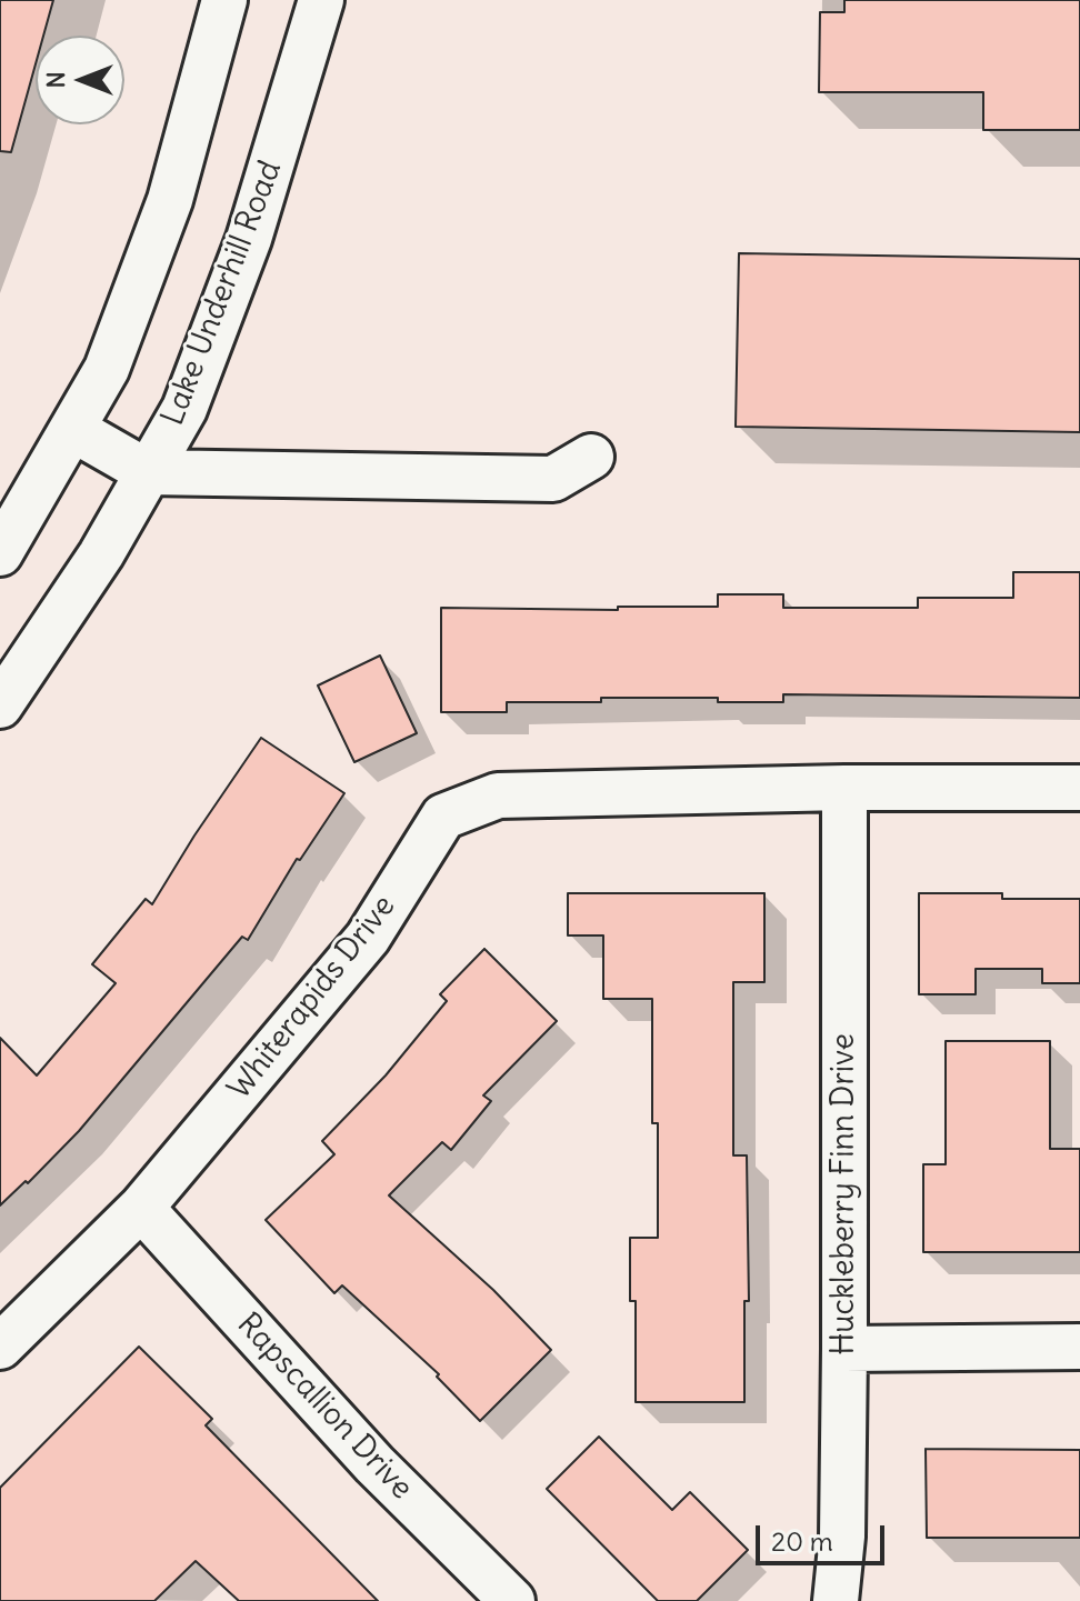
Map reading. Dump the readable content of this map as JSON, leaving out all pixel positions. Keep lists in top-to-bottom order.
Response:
{
  "streets": {
    "street": [
      "Lake Underhill Road",
      "Whiterapids Drive",
      "Huckleberry Finn Drive",
      "Rapscallion Drive"
    ]
  },
  "crossings": [
    ["Whiterapids Drive", "Huckleberry Finn Drive"],
    ["Whiterapids Drive", "Rapscallion Drive"]
  ],
  "scale_bar": "20 m",
  "north": "left"
}
